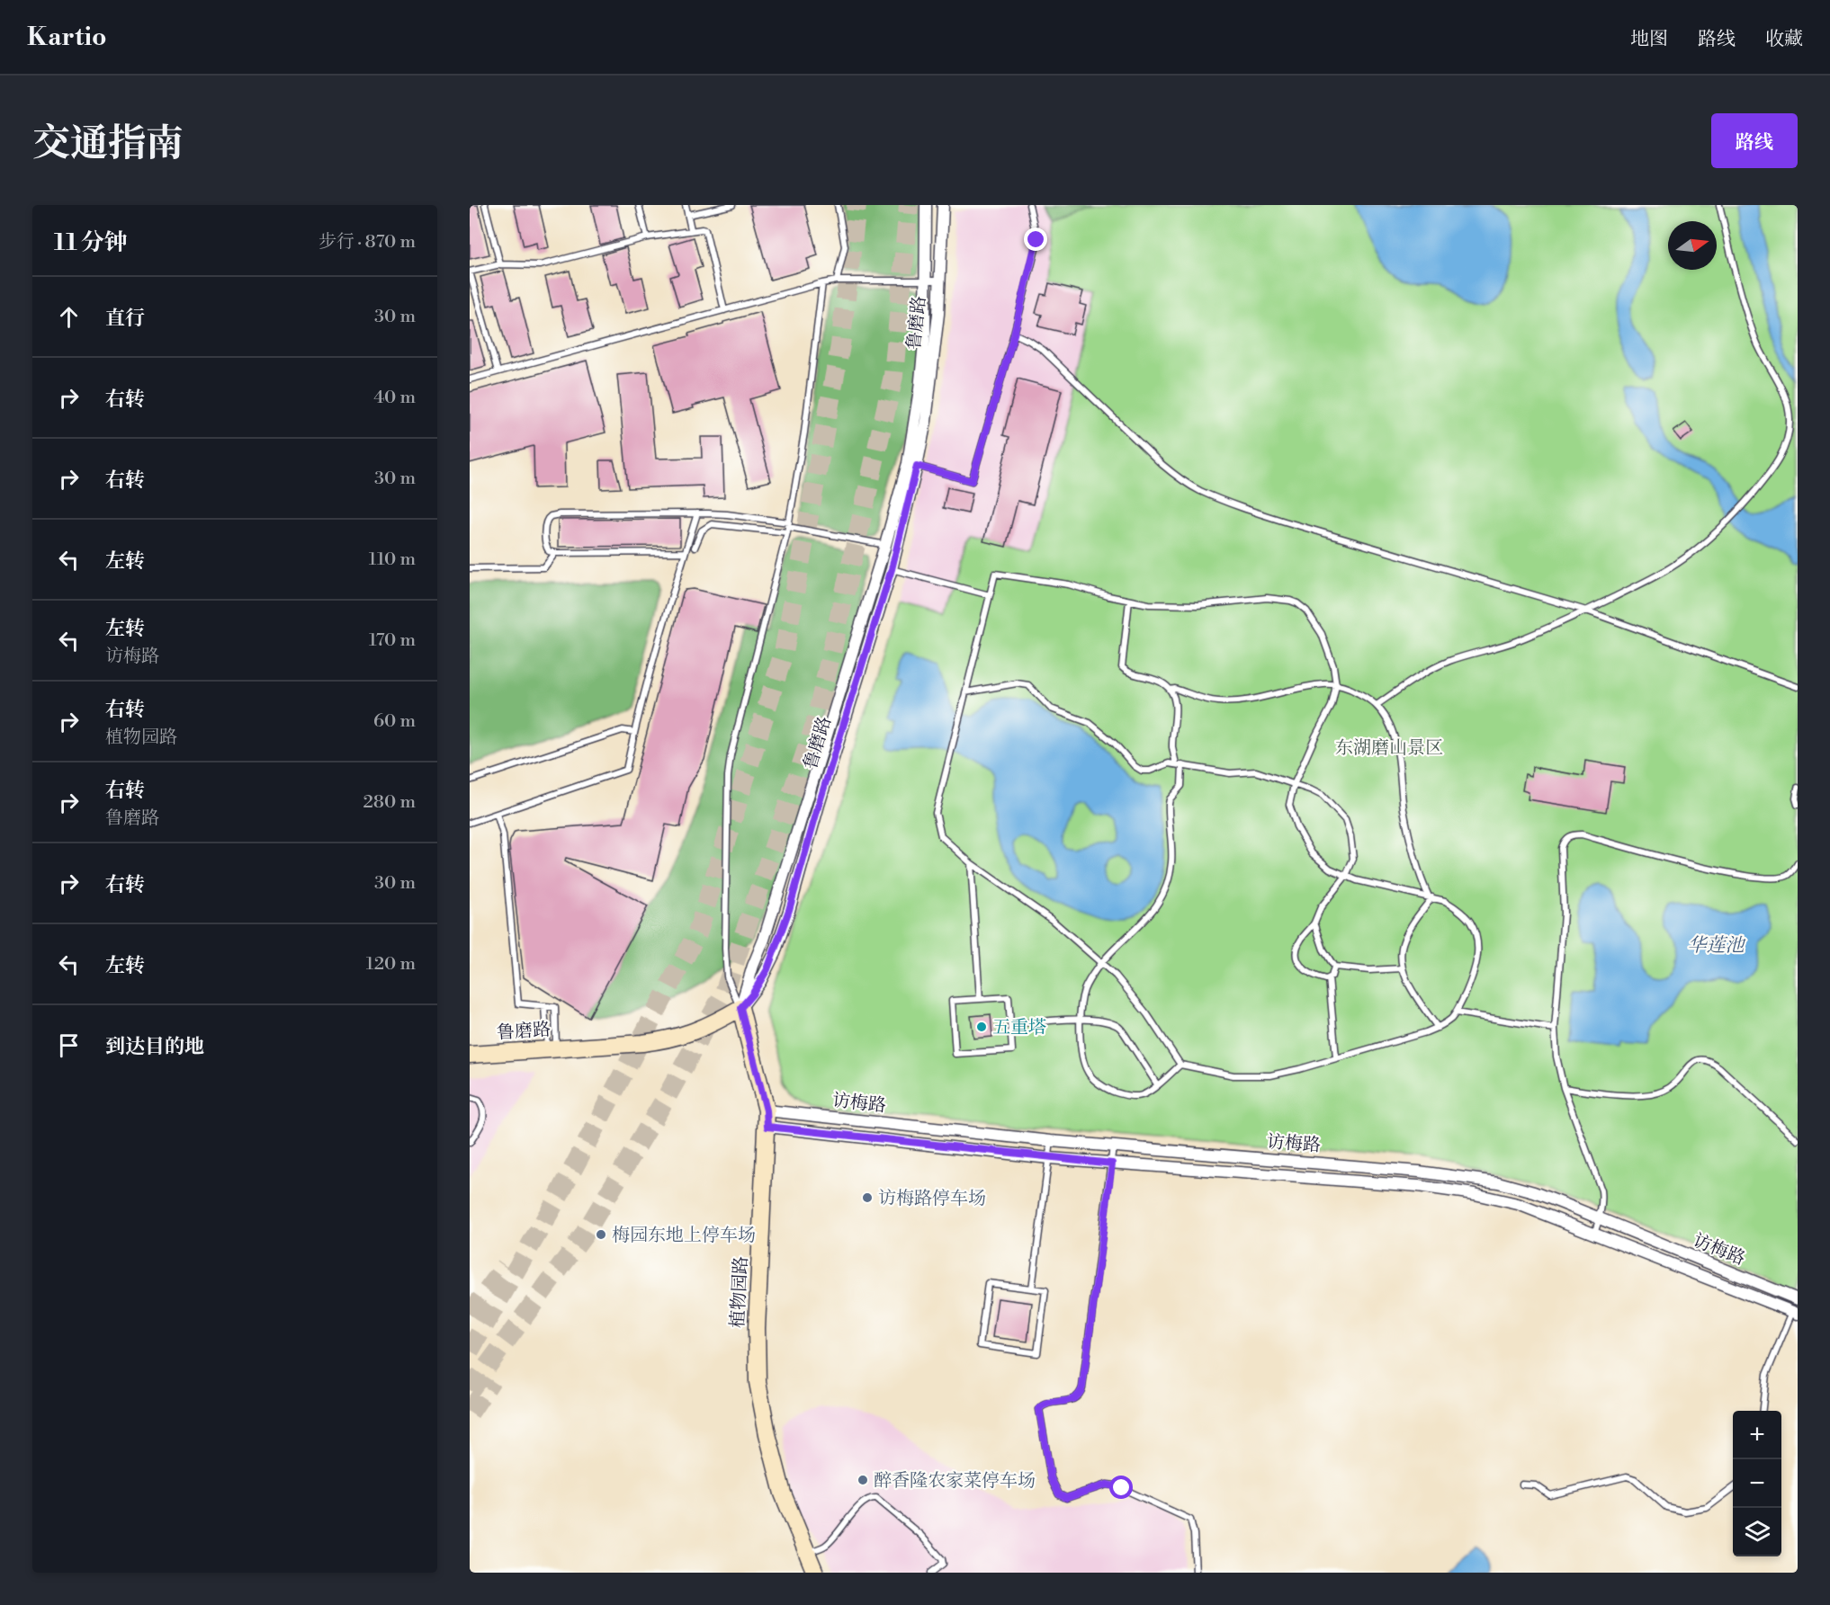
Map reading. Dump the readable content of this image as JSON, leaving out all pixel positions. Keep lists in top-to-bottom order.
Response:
{
  "streets": {
    "street": ["鲁磨路", "访梅路", "植物园路"]
  },
  "crossings": [
    ["鲁磨路", "植物园路"],
    ["访梅路", "植物园路"]
  ],
  "water": ["华莲池"],
  "parks": ["东湖磨山景区"],
  "places": [
    "五重塔",
    "访梅路停车场",
    "梅园东地上停车场",
    "醉香隆农家菜停车场"
  ],
  "north": "right",
  "page": {
    "header": "Kartio",
    "nav": ["地图", "路线", "收藏"],
    "title": "交通指南",
    "buttons": "路线",
    "heading": ["11 分钟", "步行 · 870 m"],
    "list": [
      ["直行", "30 m"],
      ["右转", "40 m"],
      ["右转", "30 m"],
      ["左转", "110 m"],
      ["左转", "访梅路", "170 m"],
      ["右转", "植物园路", "60 m"],
      ["右转", "鲁磨路", "280 m"],
      ["右转", "30 m"],
      ["左转", "120 m"],
      "到达目的地"
    ],
    "map_buttons": ["+", "−"]
  }
}
